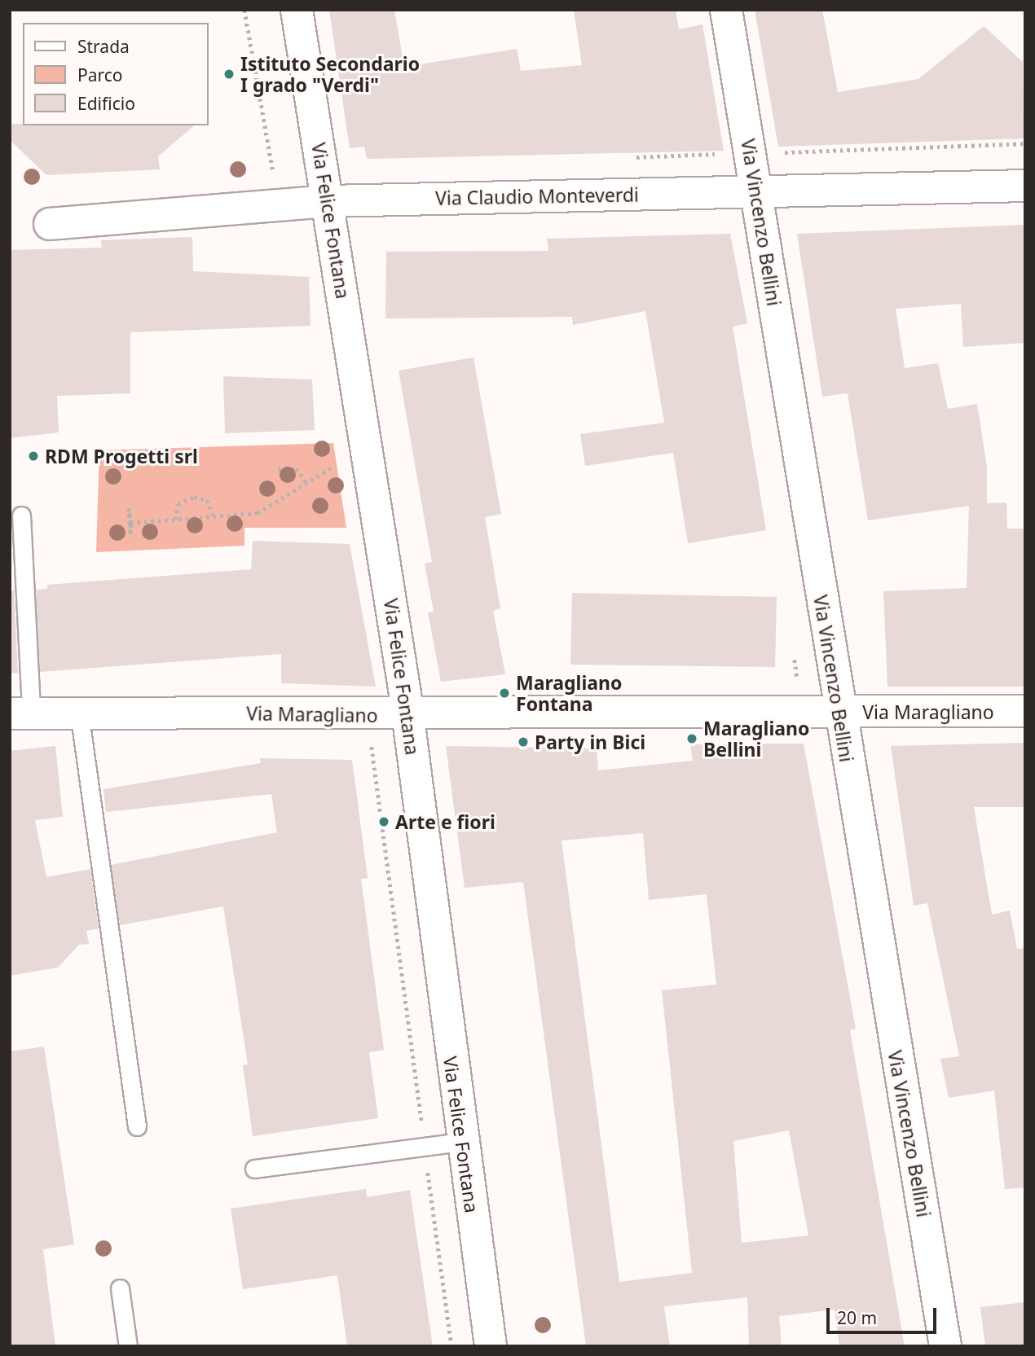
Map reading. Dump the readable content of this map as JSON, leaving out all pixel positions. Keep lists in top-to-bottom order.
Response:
{
  "streets": {
    "street": [
      "Via Claudio Monteverdi",
      "Via Felice Fontana",
      "Via Vincenzo Bellini",
      "Via Maragliano"
    ]
  },
  "crossings": [
    ["Via Claudio Monteverdi", "Via Felice Fontana"],
    ["Via Claudio Monteverdi", "Via Vincenzo Bellini"],
    ["Via Felice Fontana", "Via Maragliano"],
    ["Via Vincenzo Bellini", "Via Maragliano"]
  ],
  "places": [
    "Istituto Secondario I grado \"Verdi\"",
    "RDM Progetti srl",
    "Maragliano Fontana",
    "Maragliano Bellini",
    "Party in Bici",
    "Arte e fiori"
  ],
  "legend": ["Strada", "Parco", "Edificio"],
  "scale_bar": "20 m"
}
